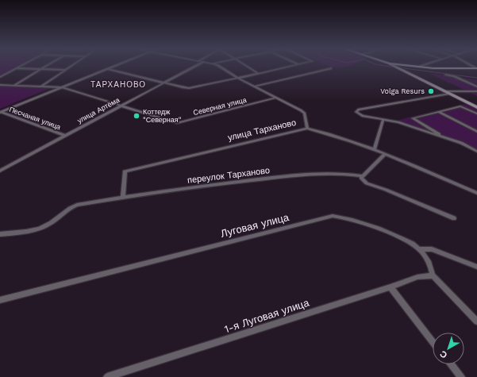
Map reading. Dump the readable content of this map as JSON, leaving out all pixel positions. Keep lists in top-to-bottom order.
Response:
{
  "streets": {
    "street": [
      "Северная улица",
      "улица Артёма",
      "Песчаная улица",
      "улица Тарханово",
      "переулок Тарханово",
      "Луговая улица",
      "1-я Луговая улица"
    ]
  },
  "crossings": [
    ["Северная улица", "улица Артёма"],
    ["улица Артёма", "Песчаная улица"],
    ["улица Тарханово", "переулок Тарханово"],
    ["Луговая улица", "1-я Луговая улица"]
  ],
  "districts": ["ТАРХАНОВО"],
  "places": ["Volga Resurs", "Коттедж \"Северная\""],
  "north": "bottom left"
}
